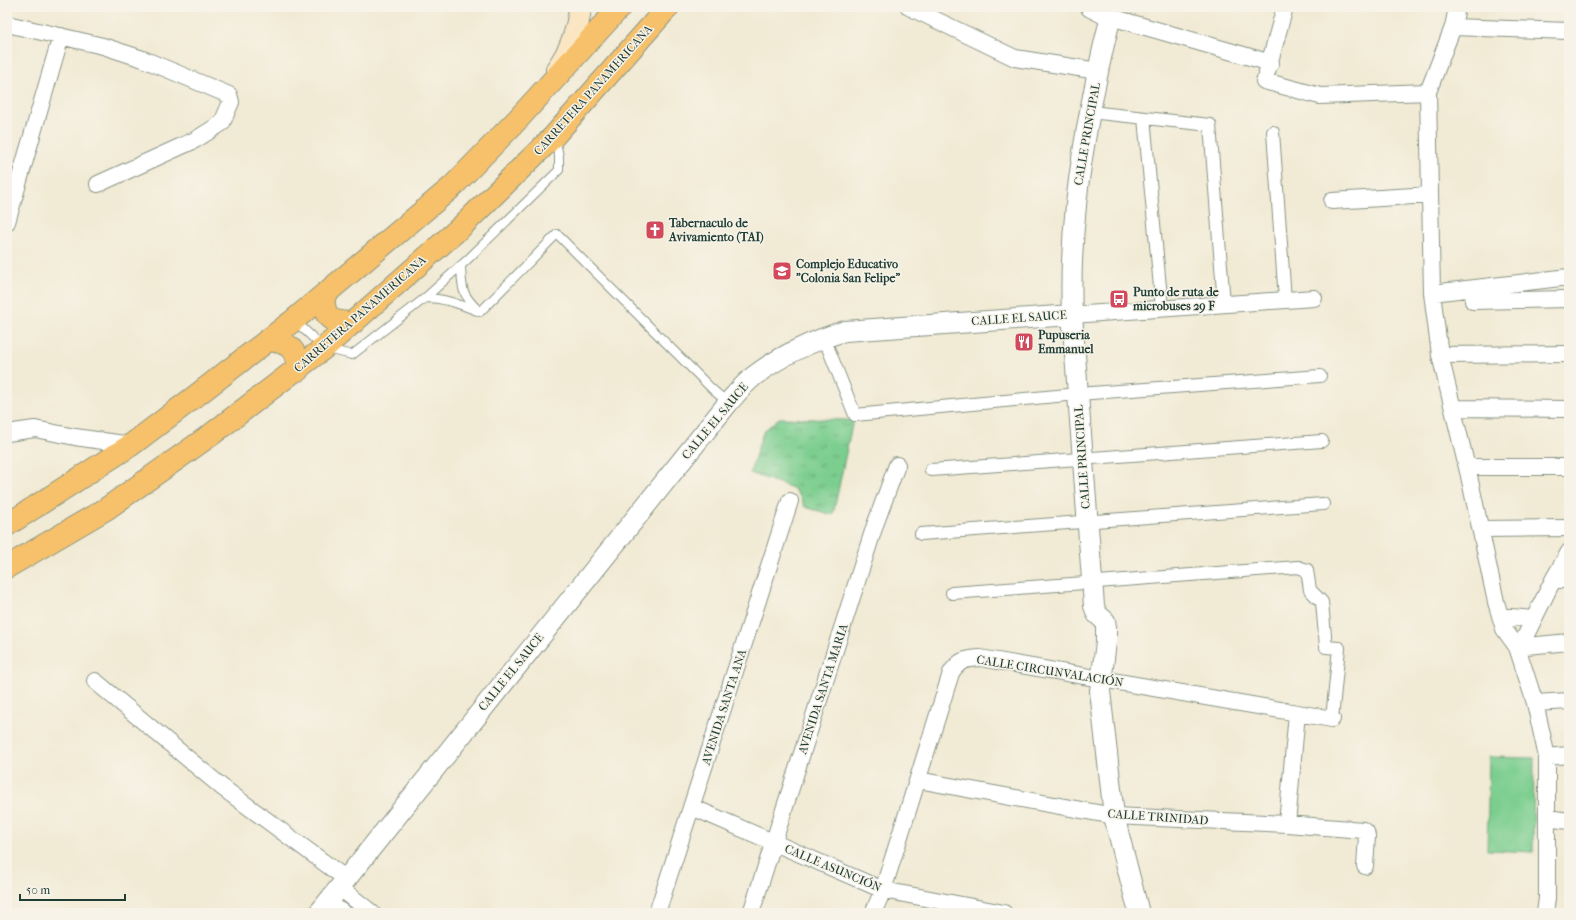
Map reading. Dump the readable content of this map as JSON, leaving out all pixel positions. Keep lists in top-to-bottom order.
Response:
{
  "streets": {
    "highway": ["CARRETERA PANAMERICANA"],
    "street": [
      "CALLE PRINCIPAL",
      "CALLE EL SAUCE",
      "CALLE CIRCUNVALACIÓN",
      "AVENIDA SANTA MARIA",
      "AVENIDA SANTA ANA",
      "CALLE TRINIDAD",
      "CALLE ASUNCIÓN"
    ]
  },
  "crossings": [
    ["CALLE PRINCIPAL", "CALLE EL SAUCE"],
    ["CALLE PRINCIPAL", "CALLE CIRCUNVALACIÓN"],
    ["CALLE PRINCIPAL", "CALLE TRINIDAD"],
    ["CALLE CIRCUNVALACIÓN", "CALLE TRINIDAD"],
    ["CALLE CIRCUNVALACIÓN", "CALLE ASUNCIÓN"],
    ["AVENIDA SANTA MARIA", "CALLE ASUNCIÓN"],
    ["AVENIDA SANTA ANA", "CALLE ASUNCIÓN"]
  ],
  "places": {
    "church": ["Tabernaculo de Avivamiento (TAI)"],
    "school or university": ["Complejo Educativo \"Colonia San Felipe\""],
    "bus stop": ["Punto de ruta de microbuses 29 F"],
    "restaurant": ["Pupuseria Emmanuel"]
  },
  "scale_bar": "50 m"
}
